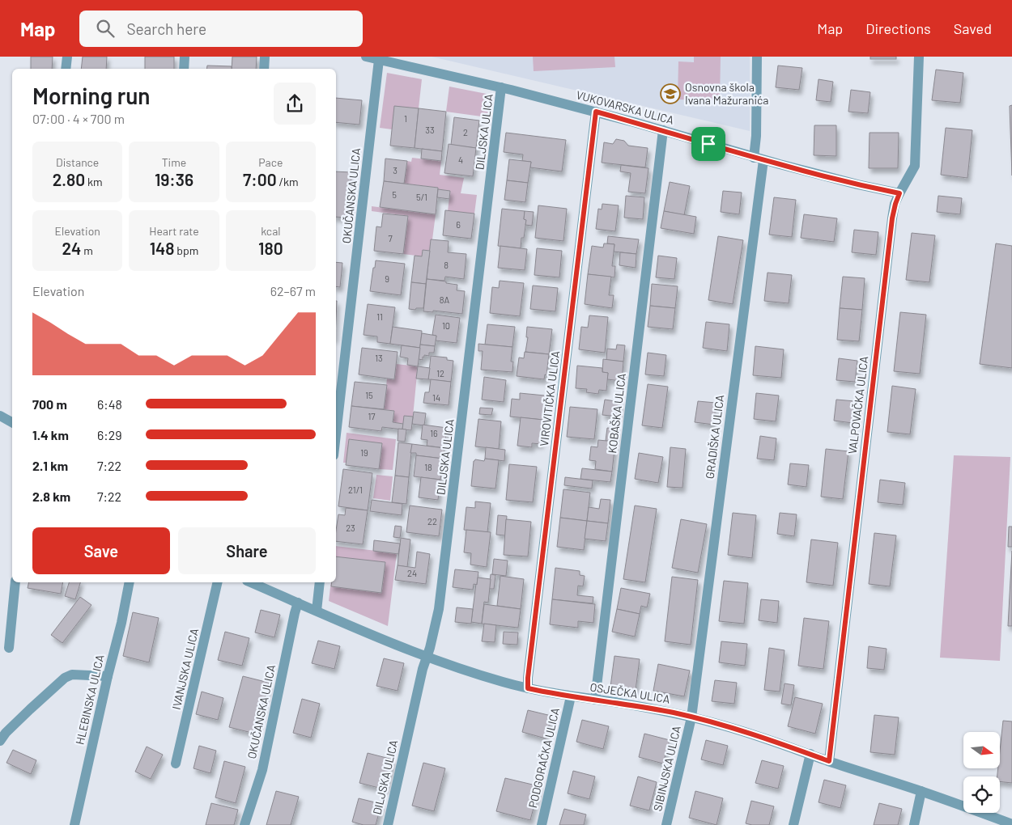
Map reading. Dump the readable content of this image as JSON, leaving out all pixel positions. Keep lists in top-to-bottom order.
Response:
{
  "streets": {
    "street": [
      "VUKOVARSKA ULICA",
      "DILJSKA ULICA",
      "OKUČANSKA ULICA",
      "VIROVITIČKA ULICA",
      "VALPOVAČKA ULICA",
      "KOBAŠKA ULICA",
      "GRADIŠKA ULICA",
      "IVANJSKA ULICA",
      "OSJEČKA ULICA",
      "HLEBINSKA ULICA",
      "PODGORAČKA ULICA",
      "SIBINJSKA ULICA"
    ]
  },
  "crossings": [
    ["VUKOVARSKA ULICA", "DILJSKA ULICA"],
    ["VUKOVARSKA ULICA", "OKUČANSKA ULICA"],
    ["VUKOVARSKA ULICA", "VIROVITIČKA ULICA"],
    ["VUKOVARSKA ULICA", "VALPOVAČKA ULICA"],
    ["VUKOVARSKA ULICA", "KOBAŠKA ULICA"],
    ["VUKOVARSKA ULICA", "GRADIŠKA ULICA"],
    ["DILJSKA ULICA", "OSJEČKA ULICA"],
    ["OKUČANSKA ULICA", "OSJEČKA ULICA"],
    ["VIROVITIČKA ULICA", "OSJEČKA ULICA"],
    ["VALPOVAČKA ULICA", "OSJEČKA ULICA"],
    ["KOBAŠKA ULICA", "OSJEČKA ULICA"],
    ["GRADIŠKA ULICA", "OSJEČKA ULICA"],
    ["GRADIŠKA ULICA", "SIBINJSKA ULICA"],
    ["OSJEČKA ULICA", "PODGORAČKA ULICA"],
    ["OSJEČKA ULICA", "SIBINJSKA ULICA"]
  ],
  "places": {
    "school or university": ["Osnovna škola Ivana Mažuranića"]
  },
  "house_numbers": [
    "1",
    "33",
    "2",
    "4",
    "3",
    "5",
    "5/1",
    "6",
    "7",
    "8",
    "9",
    "8A",
    "11",
    "10",
    "13",
    "12",
    "15",
    "14",
    "17",
    "16",
    "19",
    "18",
    "21/1",
    "22",
    "23",
    "24"
  ],
  "north": "right",
  "page": {
    "header": "Map",
    "search": "Search here",
    "nav": ["Map", "Directions", "Saved"],
    "heading": ["Morning run", "07:00 · 4 × 700 m"],
    "stats": [
      ["Distance", "2.80 km"],
      ["Time", "19:36"],
      ["Pace", "7:00 /km"],
      ["Elevation", "24 m"],
      ["Heart rate", "148 bpm"],
      ["kcal", "180"]
    ],
    "chart": ["Elevation", "62–67 m"],
    "list": [
      {
        "name": "700 m",
        "note": "6:48"
      },
      {
        "name": "1.4 km",
        "note": "6:29"
      },
      {
        "name": "2.1 km",
        "note": "7:22"
      },
      {
        "name": "2.8 km",
        "note": "7:22"
      }
    ],
    "buttons": ["Save", "Share"]
  }
}
